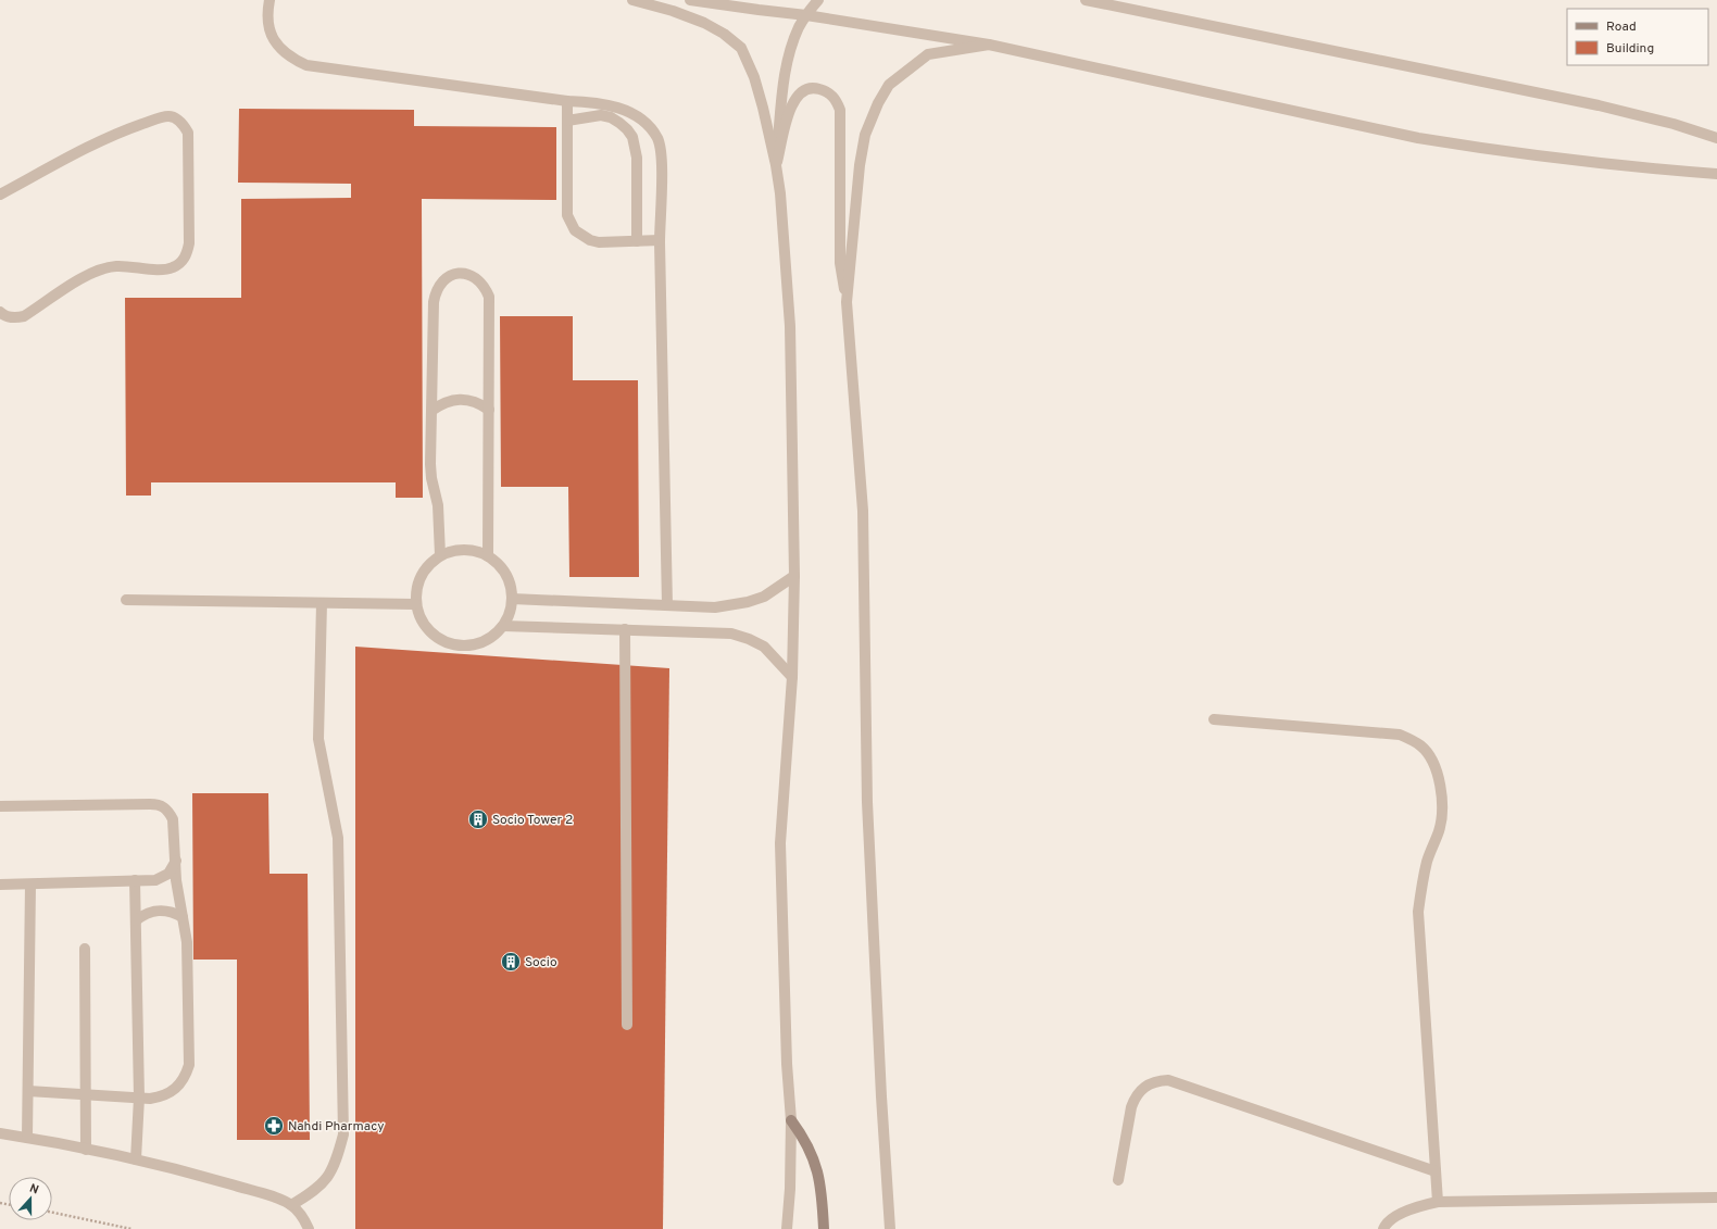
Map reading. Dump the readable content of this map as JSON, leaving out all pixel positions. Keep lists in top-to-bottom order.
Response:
{
  "places": {
    "building": ["Socio Tower 2", "Socio"],
    "pharmacy": ["Nahdi Pharmacy"]
  },
  "legend": ["Road", "Building"],
  "north": "top"
}
